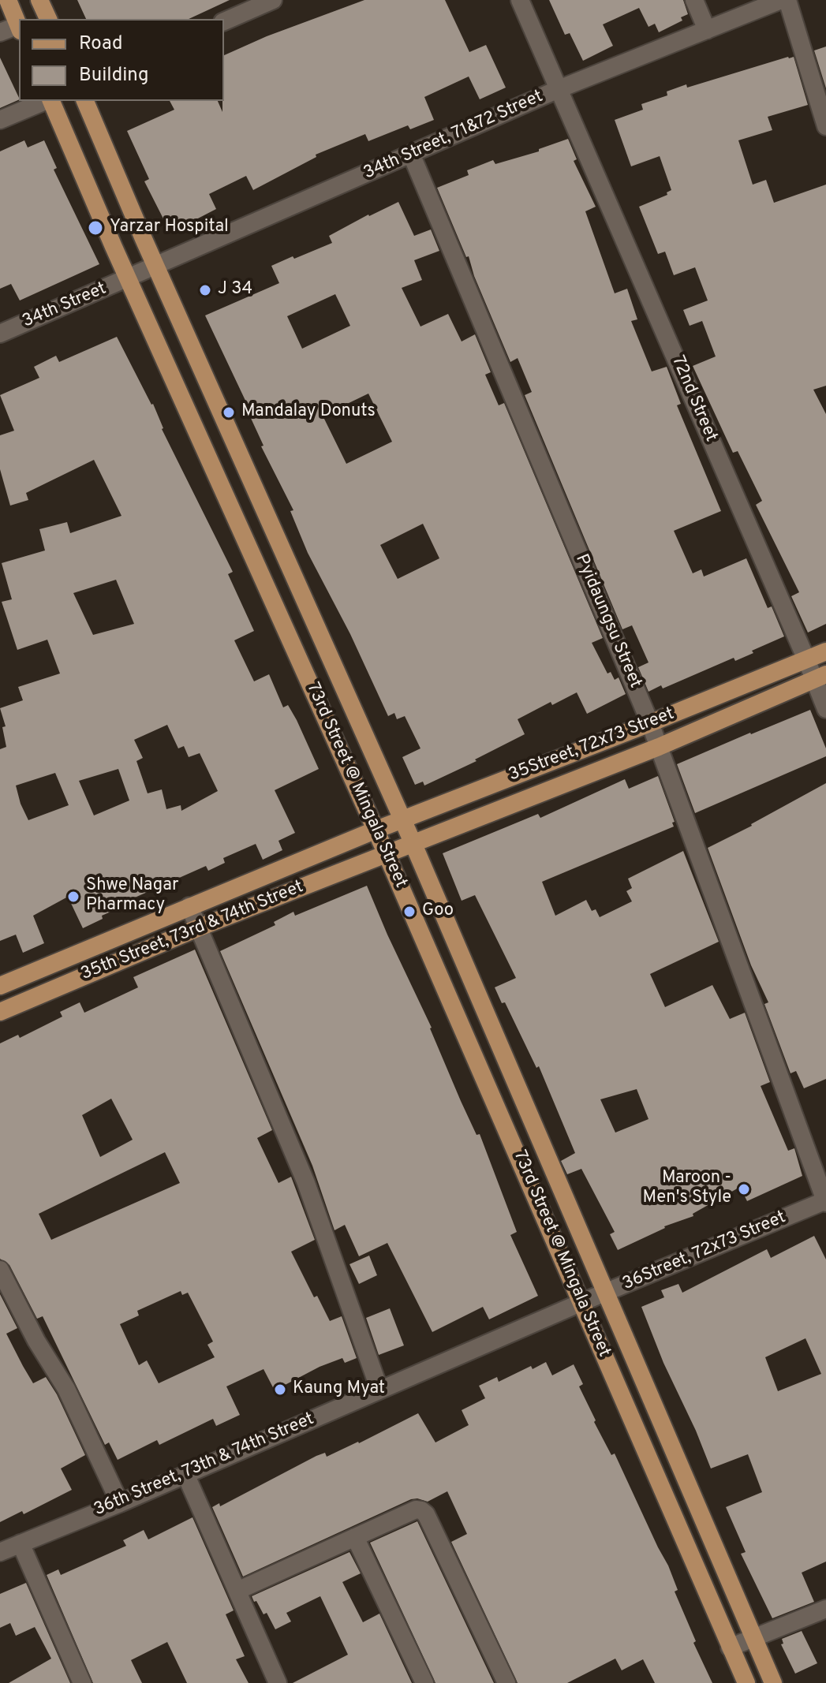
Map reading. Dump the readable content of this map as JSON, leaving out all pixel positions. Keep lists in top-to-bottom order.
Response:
{
  "streets": {
    "main road": ["35Street, 72x73 Street", "73rd Street @ Mingala Street", "35th Street, 73rd & 74th Street"],
    "street": [
      "34th Street, 71&72 Street",
      "34th Street",
      "72nd Street",
      "Pyidaungsu Street",
      "36Street, 72x73 Street",
      "36th Street, 73th & 74th Street"
    ]
  },
  "crossings": [
    ["34th Street, 71&72 Street", "34th Street"],
    ["34th Street, 71&72 Street", "72nd Street"],
    ["34th Street, 71&72 Street", "Pyidaungsu Street"],
    ["34th Street, 71&72 Street", "73rd Street @ Mingala Street"],
    ["34th Street", "73rd Street @ Mingala Street"],
    ["72nd Street", "35Street, 72x73 Street"],
    ["Pyidaungsu Street", "35Street, 72x73 Street"],
    ["Pyidaungsu Street", "36Street, 72x73 Street"],
    ["35Street, 72x73 Street", "73rd Street @ Mingala Street"],
    ["35Street, 72x73 Street", "35th Street, 73rd & 74th Street"],
    ["73rd Street @ Mingala Street", "35th Street, 73rd & 74th Street"],
    ["73rd Street @ Mingala Street", "36Street, 72x73 Street"],
    ["73rd Street @ Mingala Street", "36th Street, 73th & 74th Street"],
    ["36Street, 72x73 Street", "36th Street, 73th & 74th Street"]
  ],
  "places": [
    "Yarzar Hospital",
    "J 34",
    "Mandalay Donuts",
    "Shwe Nagar Pharmacy",
    "Goo",
    "Maroon - Men's Style",
    "Kaung Myat"
  ],
  "legend": ["Road", "Building"]
}
